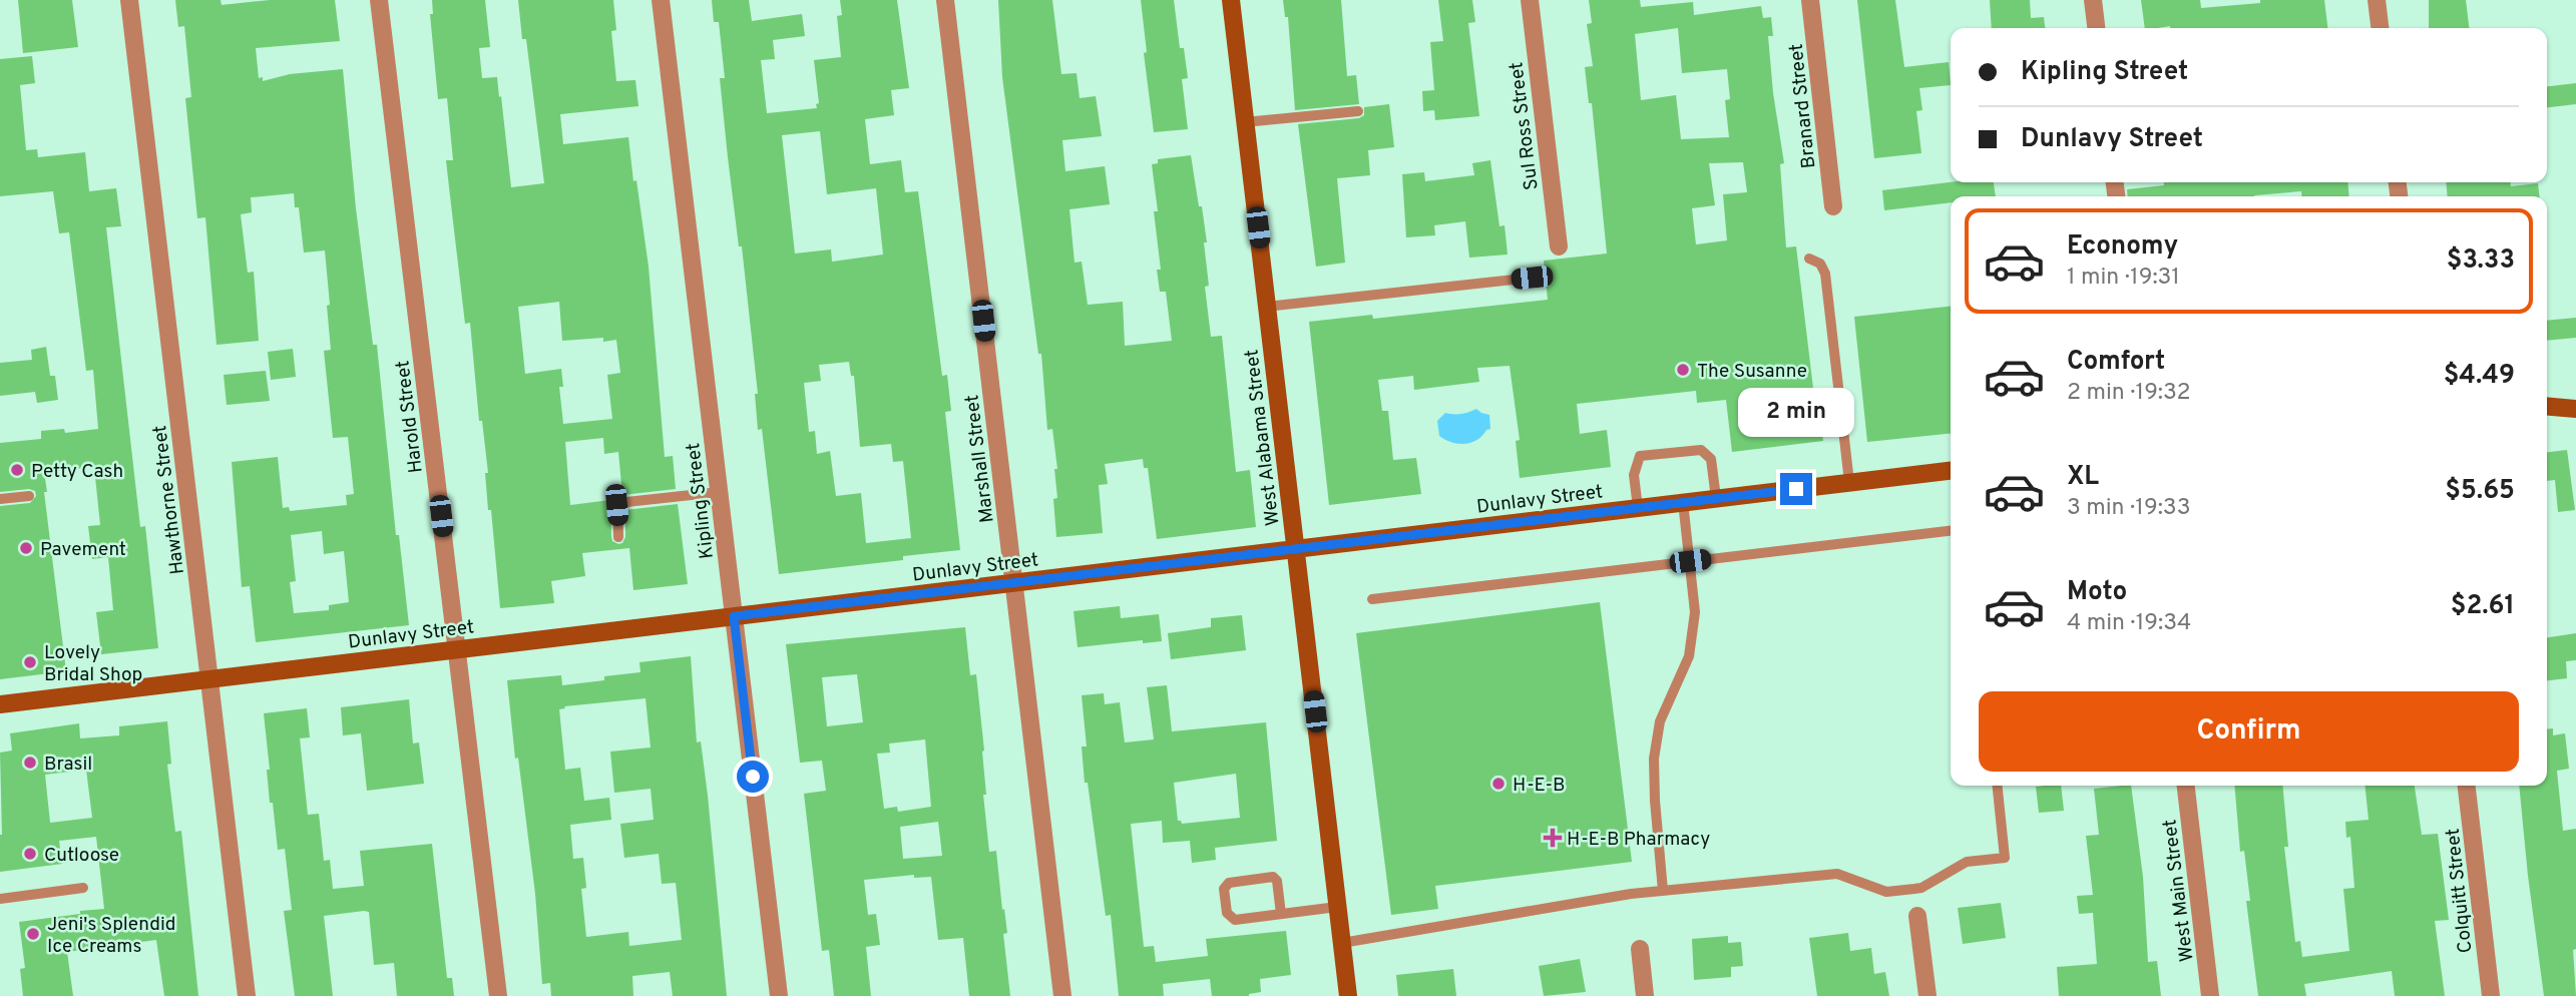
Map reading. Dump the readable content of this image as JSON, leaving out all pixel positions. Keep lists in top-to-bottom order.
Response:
{
  "streets": {
    "street": [
      "Branard Street",
      "Sul Ross Street",
      "Harold Street",
      "West Alabama Street",
      "Marshall Street",
      "Dunlavy Street",
      "Hawthorne Street",
      "Kipling Street",
      "West Main Street",
      "Colquitt Street"
    ]
  },
  "crossings": [
    ["Harold Street", "Dunlavy Street"],
    ["West Alabama Street", "Dunlavy Street"],
    ["Marshall Street", "Dunlavy Street"],
    ["Dunlavy Street", "Hawthorne Street"],
    ["Dunlavy Street", "Kipling Street"]
  ],
  "places": {
    "other": [
      "The Susanne",
      "Petty Cash",
      "Pavement",
      "Lovely Bridal Shop",
      "Brasil",
      "H-E-B",
      "Cutloose",
      "Jeni's Splendid Ice Creams"
    ],
    "health": ["H-E-B Pharmacy"]
  },
  "page": {
    "banner": ["Kipling Street", "Dunlavy Street"],
    "list": [
      {
        "name": "Economy",
        "note": "1 min · 19:31",
        "value": "$3.33"
      },
      {
        "name": "Comfort",
        "note": "2 min · 19:32",
        "value": "$4.49"
      },
      {
        "name": "XL",
        "note": "3 min · 19:33",
        "value": "$5.65"
      },
      {
        "name": "Moto",
        "note": "4 min · 19:34",
        "value": "$2.61"
      }
    ],
    "bubble": "2 min",
    "buttons": "Confirm"
  }
}
